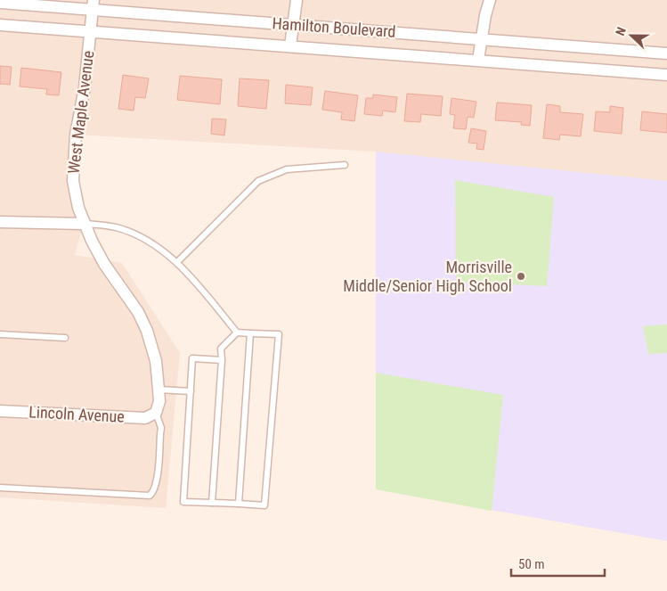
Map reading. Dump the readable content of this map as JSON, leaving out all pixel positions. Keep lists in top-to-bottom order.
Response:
{
  "streets": {
    "street": ["Hamilton Boulevard", "West Maple Avenue", "Lincoln Avenue"]
  },
  "crossings": [
    ["Hamilton Boulevard", "West Maple Avenue"],
    ["West Maple Avenue", "Lincoln Avenue"]
  ],
  "places": ["Morrisville Middle/Senior High School"],
  "scale_bar": "50 m",
  "north": "left"
}
